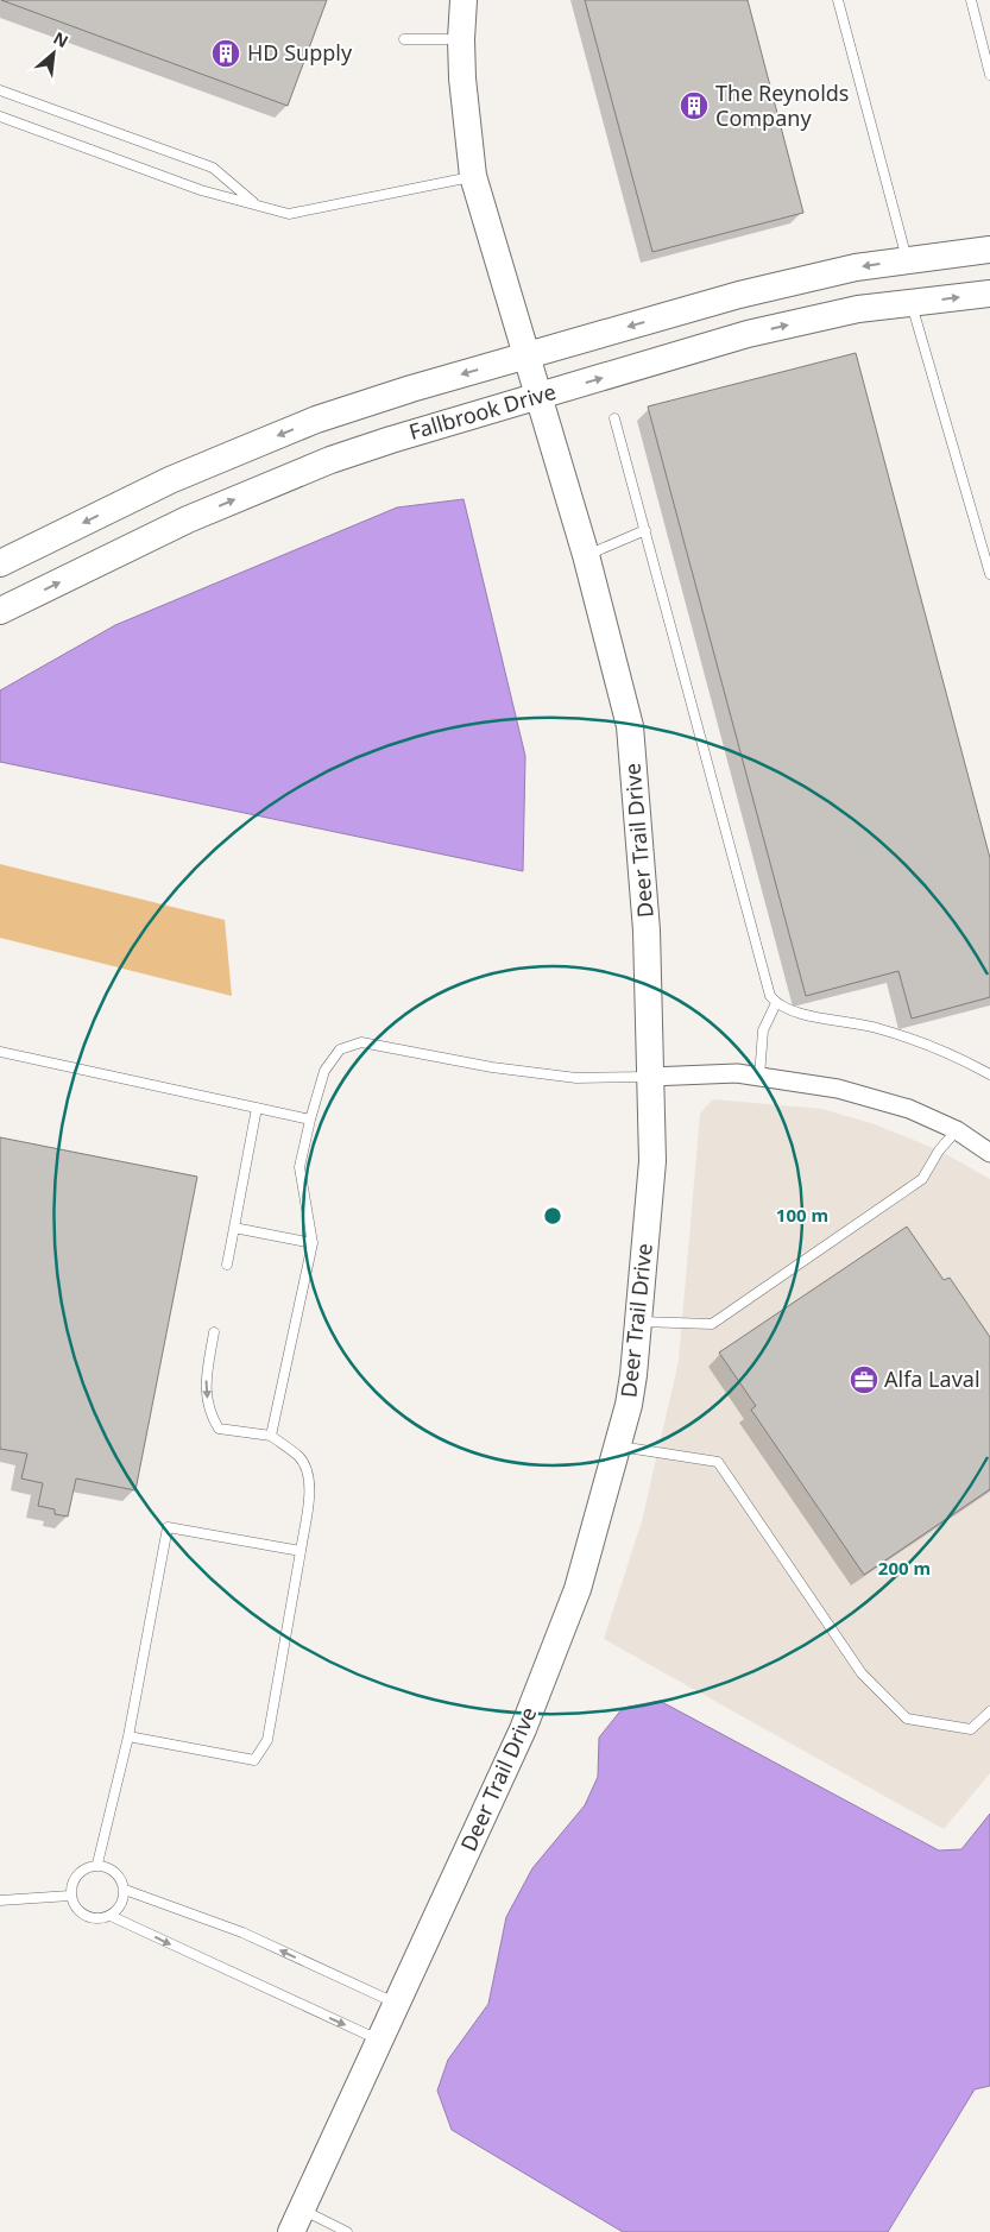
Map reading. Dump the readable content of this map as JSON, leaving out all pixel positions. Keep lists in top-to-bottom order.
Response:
{
  "streets": {
    "street": ["Fallbrook Drive", "Deer Trail Drive"]
  },
  "crossings": [
    ["Fallbrook Drive", "Deer Trail Drive"]
  ],
  "places": {
    "building": ["HD Supply", "The Reynolds Company"],
    "office": ["Alfa Laval"]
  },
  "north": "top right",
  "rings": ["100 m", "200 m"]
}
